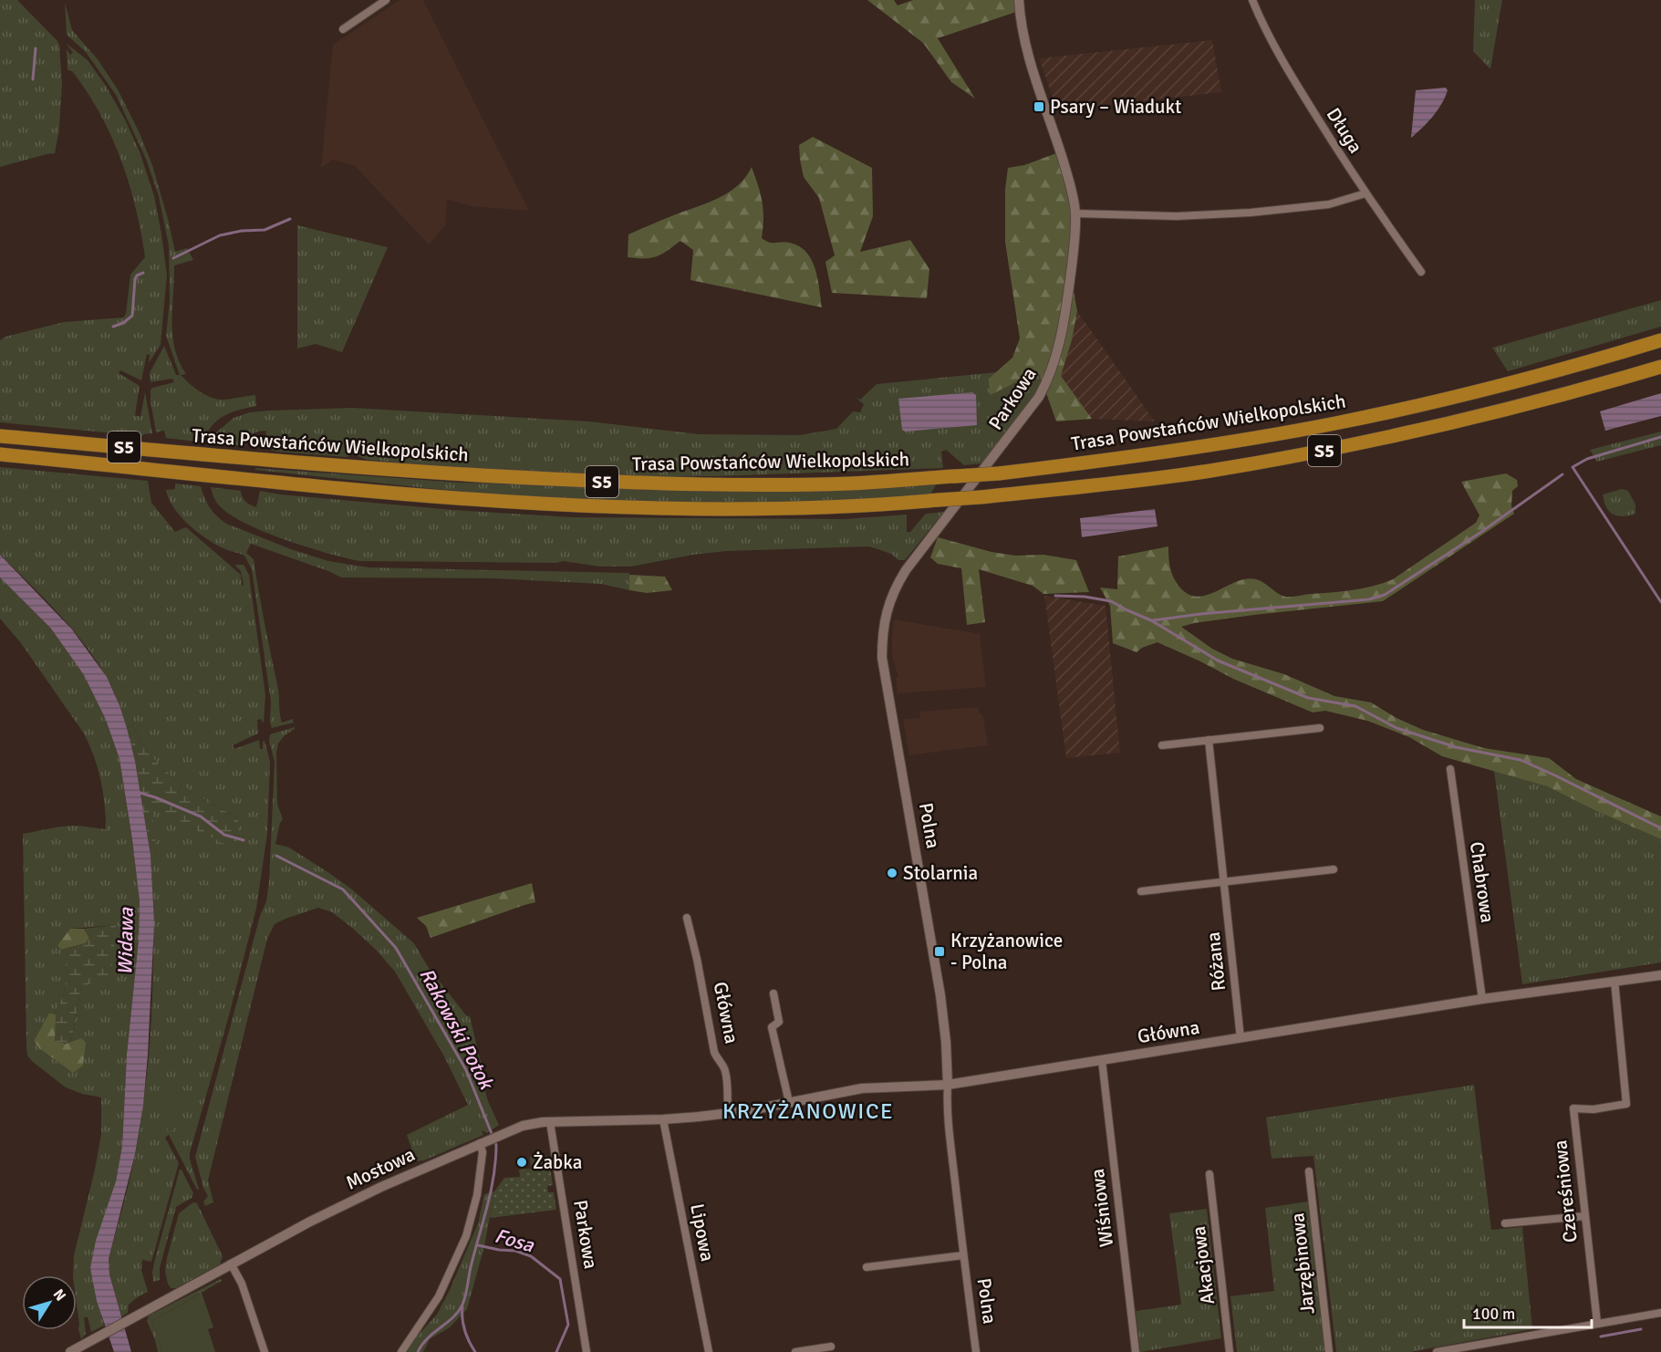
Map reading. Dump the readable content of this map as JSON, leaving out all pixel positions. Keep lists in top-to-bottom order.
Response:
{
  "streets": {
    "highway": ["Trasa Powstańców Wielkopolskich", "S5"],
    "street": [
      "Długa",
      "Parkowa",
      "Polna",
      "Chabrowa",
      "Różana",
      "Główna",
      "Mostowa",
      "Czereśniowa",
      "Wiśniowa",
      "Lipowa",
      "Jarzębinowa",
      "Akacjowa"
    ]
  },
  "crossings": [
    ["Parkowa", "Polna"],
    ["Parkowa", "Główna"],
    ["Parkowa", "Mostowa"],
    ["Polna", "Główna"],
    ["Chabrowa", "Główna"],
    ["Różana", "Główna"],
    ["Główna", "Mostowa"],
    ["Główna", "Czereśniowa"],
    ["Główna", "Wiśniowa"],
    ["Główna", "Lipowa"]
  ],
  "districts": ["KRZYŻANOWICE"],
  "water": ["Widawa", "Rakowski Potok", "Fosa"],
  "places": {
    "transit": ["Psary – Wiadukt", "Krzyżanowice - Polna"],
    "other": ["Stolarnia", "Żabka"]
  },
  "scale_bar": "100 m",
  "north": "top right"
}
